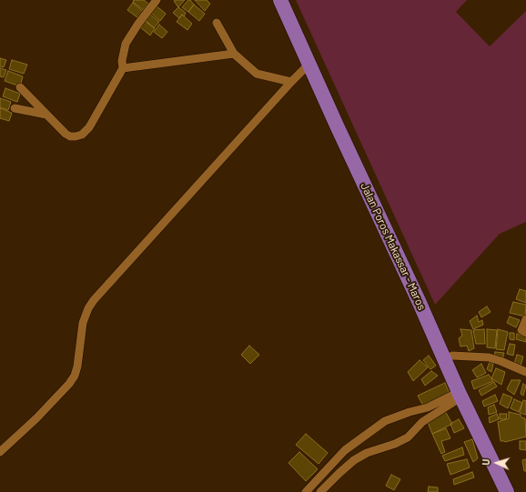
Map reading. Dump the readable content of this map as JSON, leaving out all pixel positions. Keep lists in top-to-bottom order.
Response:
{
  "streets": {
    "highway": ["Jalan Poros Makassar - Maros"]
  },
  "north": "left"
}
